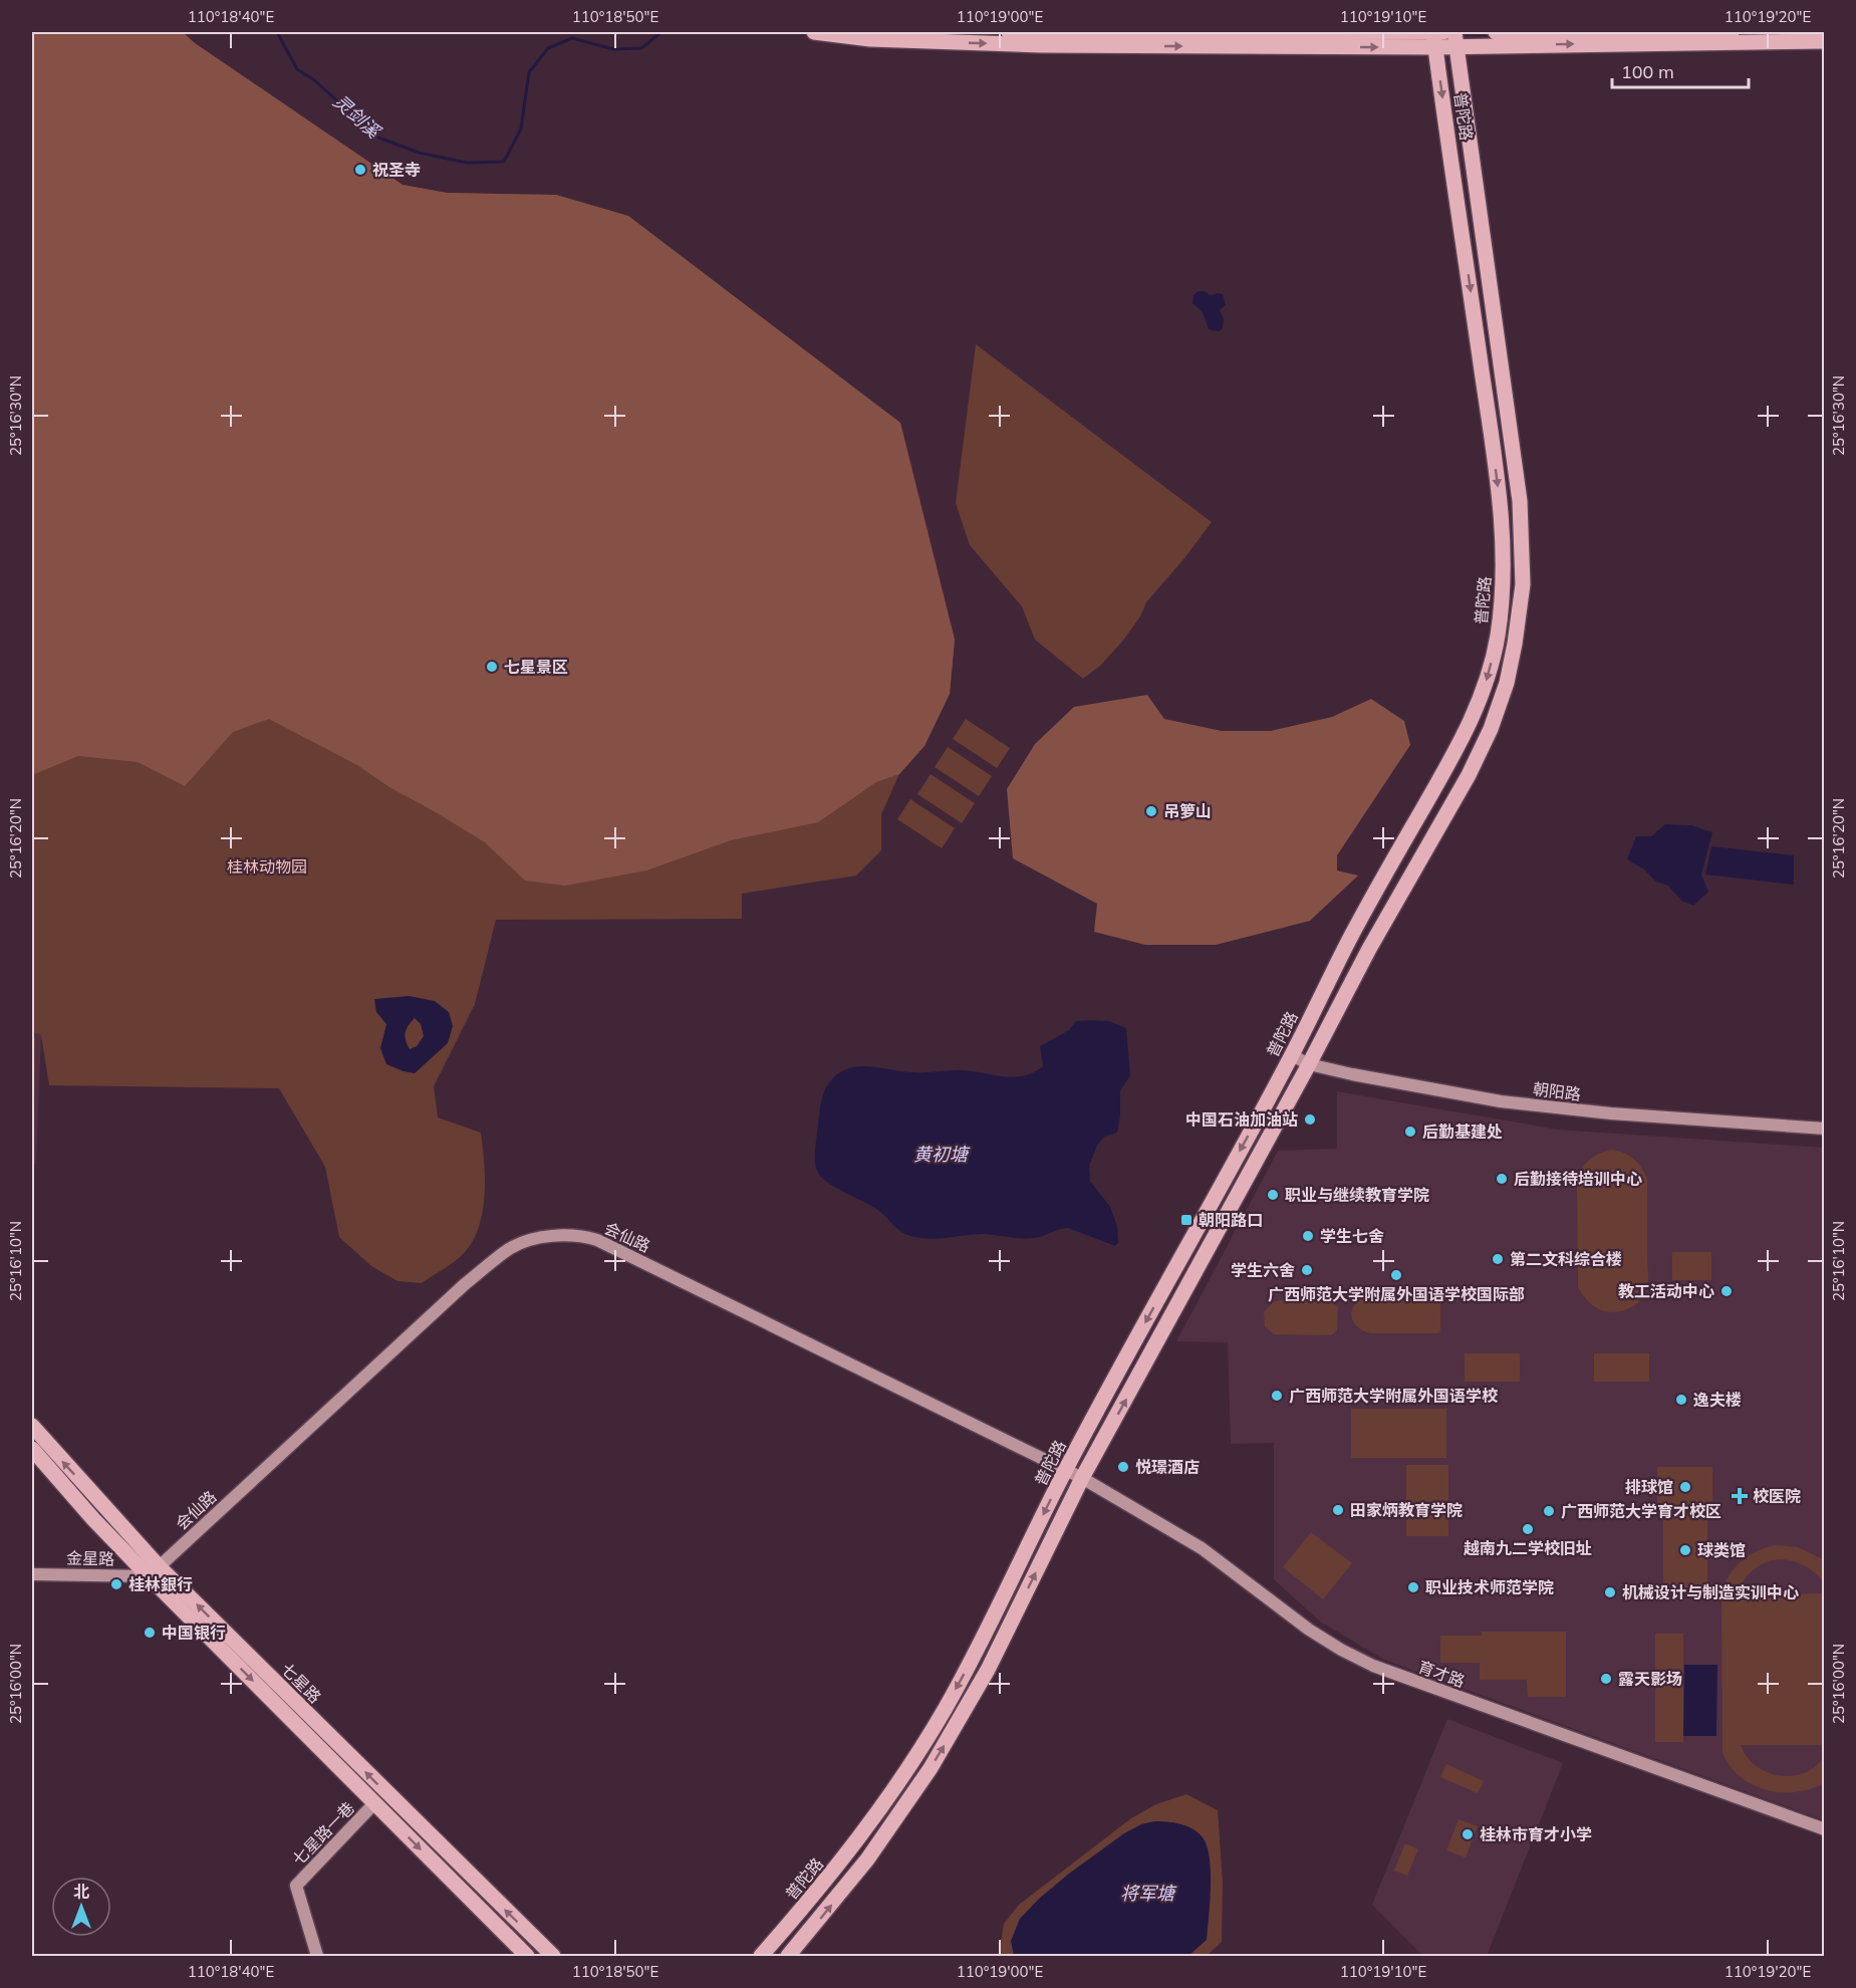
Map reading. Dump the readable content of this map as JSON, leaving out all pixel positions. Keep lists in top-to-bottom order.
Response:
{
  "streets": {
    "main road": ["普陀路", "七星路"],
    "street": [
      "朝阳路",
      "会仙路",
      "金星路",
      "育才路",
      "七星路一巷"
    ]
  },
  "crossings": [
    ["普陀路", "朝阳路"],
    ["普陀路", "会仙路"],
    ["普陀路", "育才路"],
    ["会仙路", "金星路"],
    ["会仙路", "育才路"],
    ["会仙路", "七星路"],
    ["金星路", "七星路"],
    ["七星路", "七星路一巷"]
  ],
  "water": ["灵剑溪", "黄初塘", "将军塘"],
  "parks": ["桂林动物园"],
  "places": {
    "other": [
      "祝圣寺",
      "七星景区",
      "吊箩山",
      "中国石油加油站",
      "后勤基建处",
      "后勤接待培训中心",
      "职业与继续教育学院",
      "学生七舍",
      "第二文科综合楼",
      "学生六舍",
      "广西师范大学附属外国语学校国际部",
      "教工活动中心",
      "广西师范大学附属外国语学校",
      "逸夫楼",
      "悦璟酒店",
      "排球馆",
      "田家炳教育学院",
      "广西师范大学育才校区",
      "越南九二学校旧址",
      "球类馆",
      "桂林銀行",
      "职业技术师范学院",
      "机械设计与制造实训中心",
      "中国银行",
      "露天影场",
      "桂林市育才小学"
    ],
    "transit": ["朝阳路口"],
    "health": ["校医院"]
  },
  "scale_bar": "100 m",
  "north": "top",
  "coordinates": [
    "110°18'40\"E",
    "110°18'50\"E",
    "110°19'00\"E",
    "110°19'10\"E",
    "110°19'20\"E",
    "25°16'30\"N",
    "25°16'20\"N",
    "25°16'10\"N",
    "25°16'00\"N"
  ]
}
